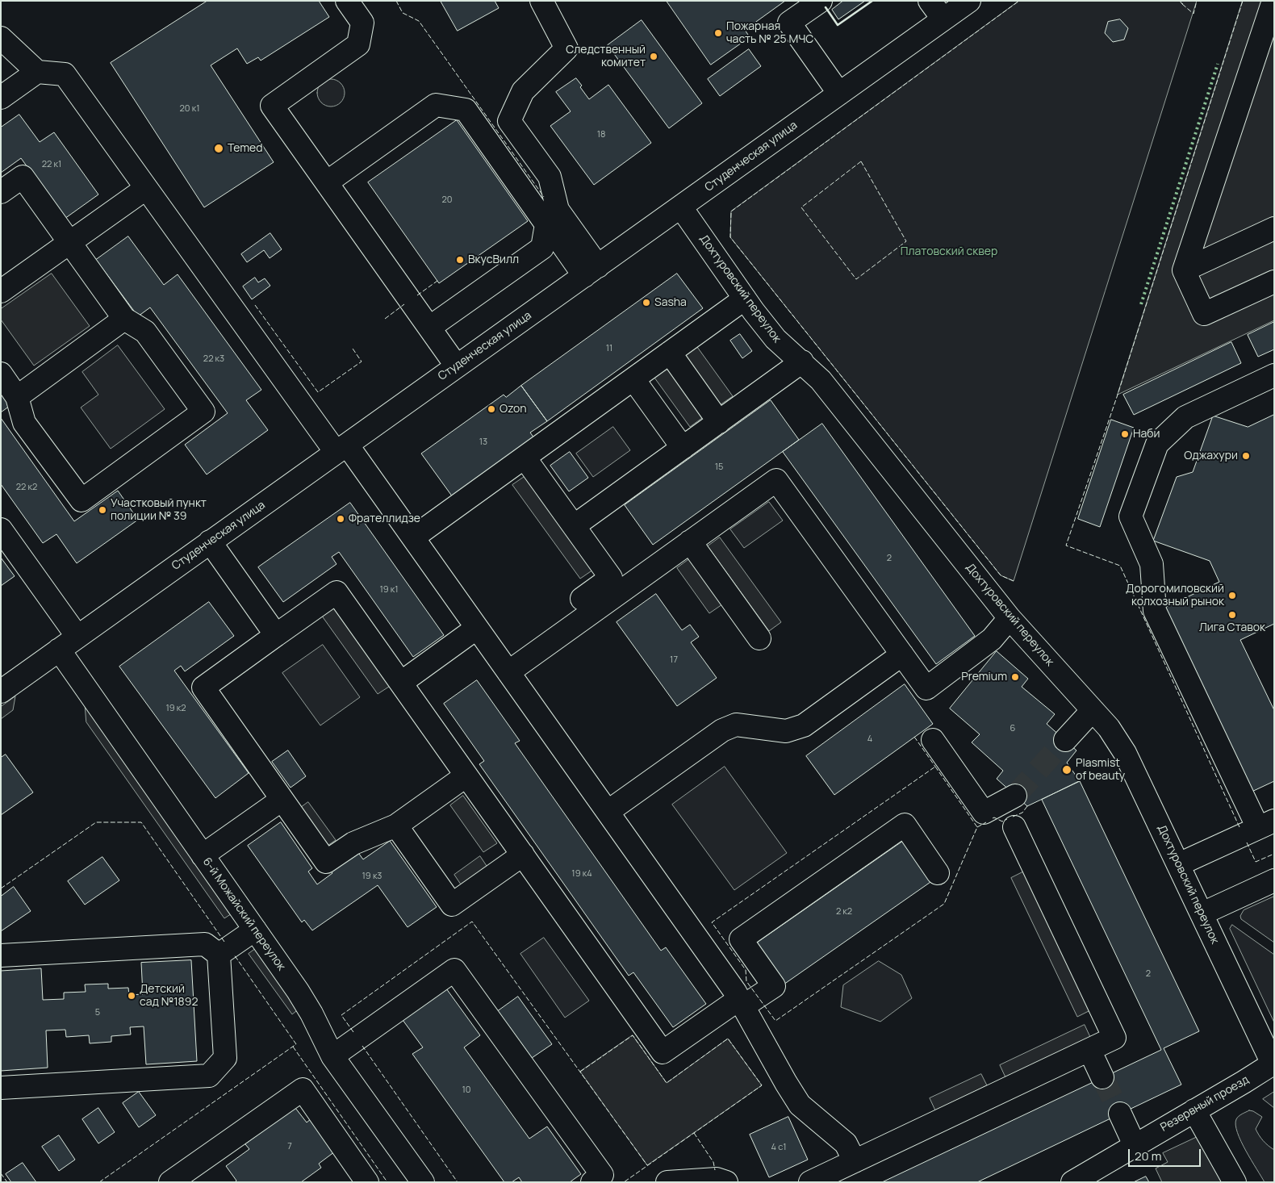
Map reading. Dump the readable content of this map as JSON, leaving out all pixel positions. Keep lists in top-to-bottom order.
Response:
{
  "streets": {
    "street": [
      "Студенческая улица",
      "Дохтуровский переулок",
      "6-й Можайский переулок",
      "Резервный проезд"
    ]
  },
  "crossings": [
    ["Студенческая улица", "Дохтуровский переулок"],
    ["Студенческая улица", "6-й Можайский переулок"],
    ["Дохтуровский переулок", "Резервный проезд"]
  ],
  "parks": ["Платовский сквер"],
  "places": [
    "Пожарная часть № 25 МЧС",
    "Следственный комитет",
    "Temed",
    "ВкусВилл",
    "Sasha",
    "Ozon",
    "Наби",
    "Оджахури",
    "Участковый пункт полиции № 39",
    "Фрателлидзе",
    "Дорогомиловский колхозный рынок",
    "Лига Ставок",
    "Premium",
    "Plasmist of beauty",
    "Детский сад №1892"
  ],
  "house_numbers": [
    "20 к1",
    "18",
    "22 к1",
    "20",
    "11",
    "22 к3",
    "13",
    "15",
    "22 к2",
    "2",
    "19 к1",
    "17",
    "19 к2",
    "6",
    "4",
    "19 к4",
    "19 к3",
    "2 к2",
    "2",
    "5",
    "10",
    "7",
    "4 с1"
  ],
  "scale_bar": "20 m"
}
